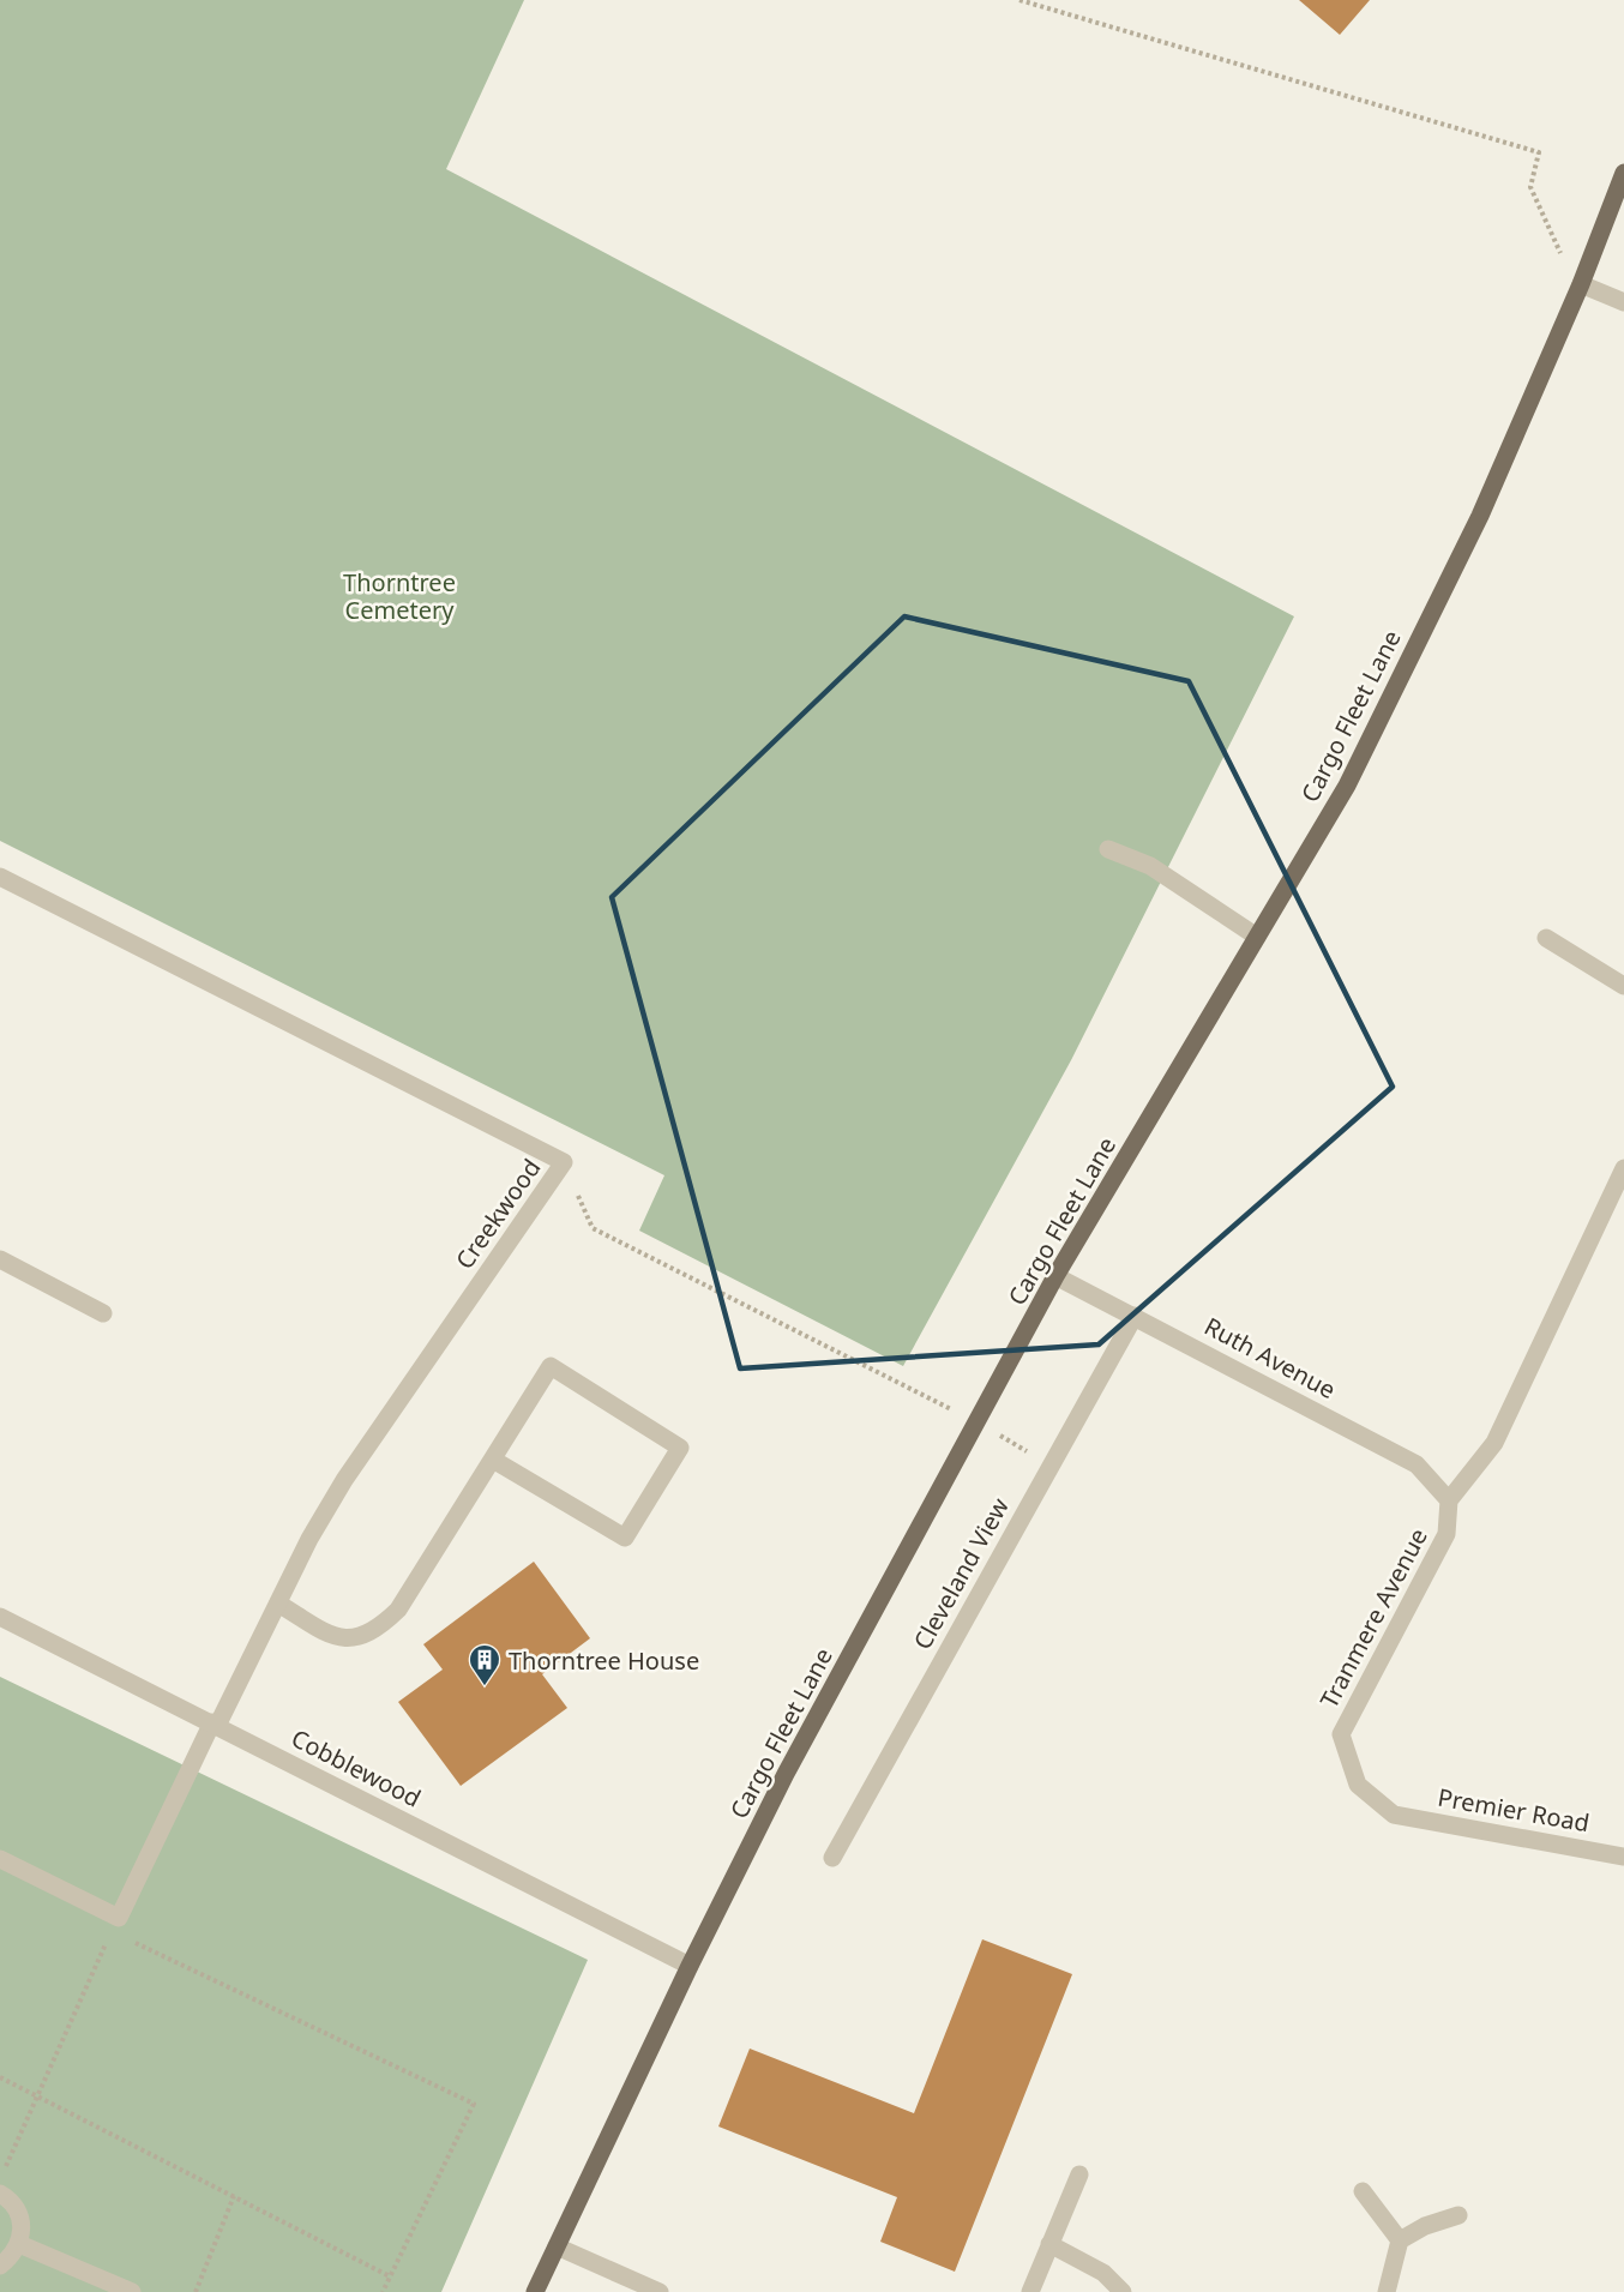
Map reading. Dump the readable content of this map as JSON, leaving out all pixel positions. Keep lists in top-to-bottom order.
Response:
{
  "streets": {
    "main road": ["Cargo Fleet Lane"],
    "street": [
      "Creekwood",
      "Ruth Avenue",
      "Cleveland View",
      "Tranmere Avenue",
      "Cobblewood",
      "Premier Road"
    ]
  },
  "crossings": [
    ["Cargo Fleet Lane", "Ruth Avenue"],
    ["Cargo Fleet Lane", "Cobblewood"],
    ["Creekwood", "Cobblewood"],
    ["Ruth Avenue", "Cleveland View"],
    ["Ruth Avenue", "Tranmere Avenue"],
    ["Tranmere Avenue", "Premier Road"]
  ],
  "parks": ["Thorntree Cemetery"],
  "places": {
    "building": ["Thorntree House"]
  }
}
